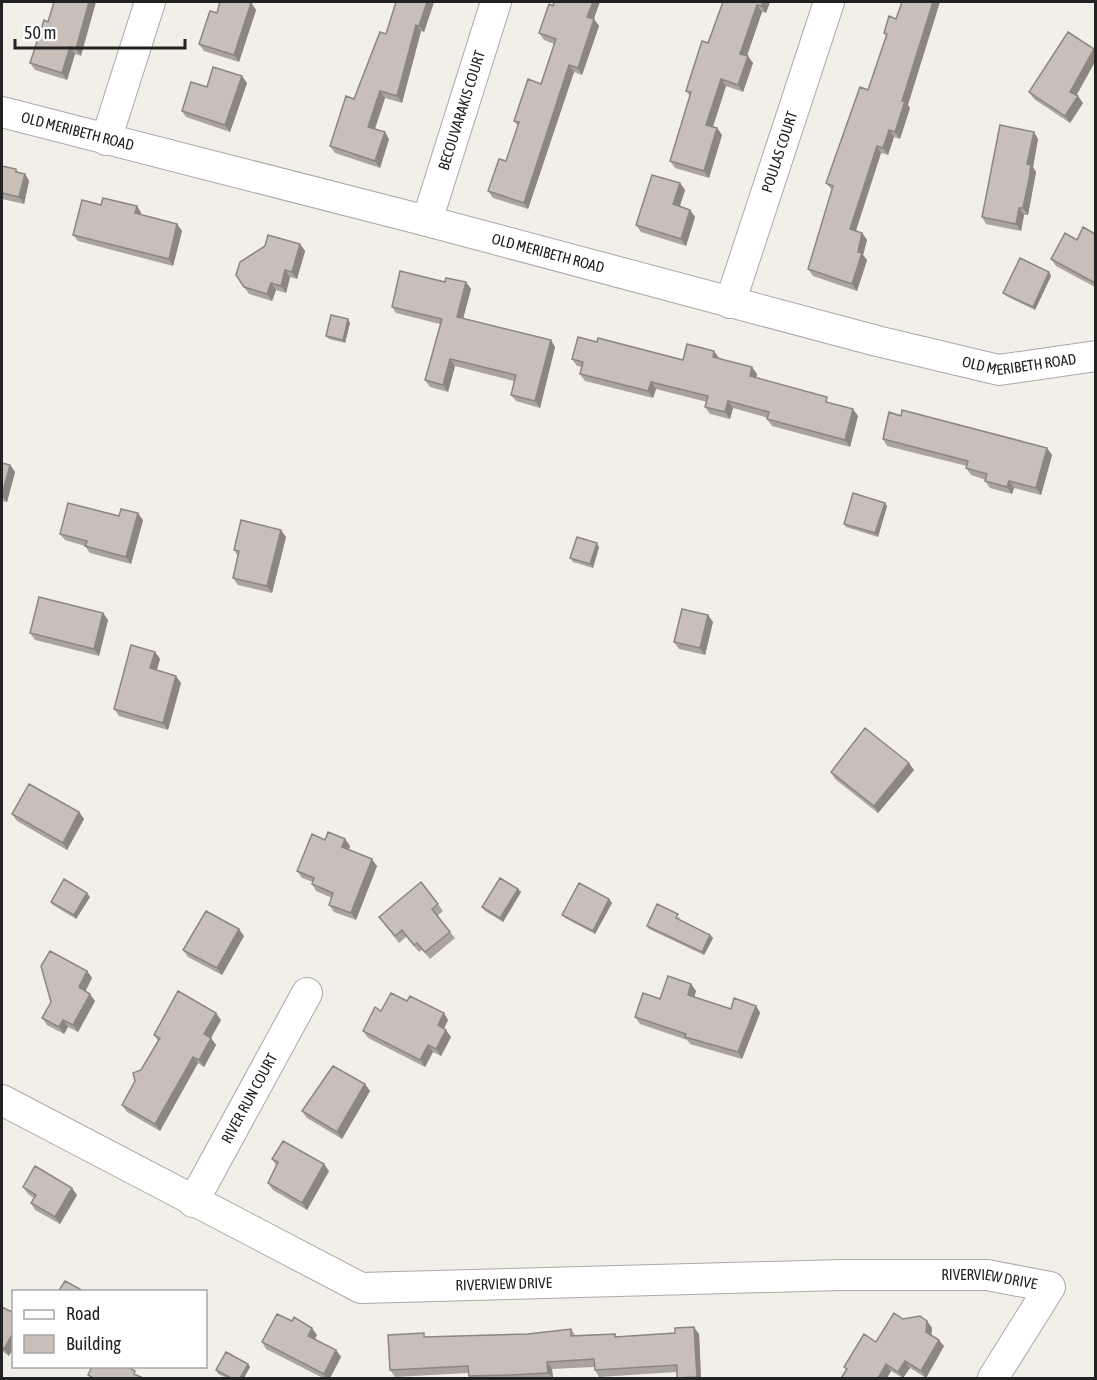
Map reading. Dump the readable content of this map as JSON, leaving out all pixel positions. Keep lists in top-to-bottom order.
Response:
{
  "streets": {
    "street": [
      "BECOUVARAKIS COURT",
      "OLD MERIBETH ROAD",
      "POULAS COURT",
      "RIVER RUN COURT",
      "RIVERVIEW DRIVE"
    ]
  },
  "crossings": [
    ["BECOUVARAKIS COURT", "OLD MERIBETH ROAD"],
    ["OLD MERIBETH ROAD", "POULAS COURT"],
    ["RIVER RUN COURT", "RIVERVIEW DRIVE"]
  ],
  "legend": ["Road", "Building"],
  "scale_bar": "50 m"
}
